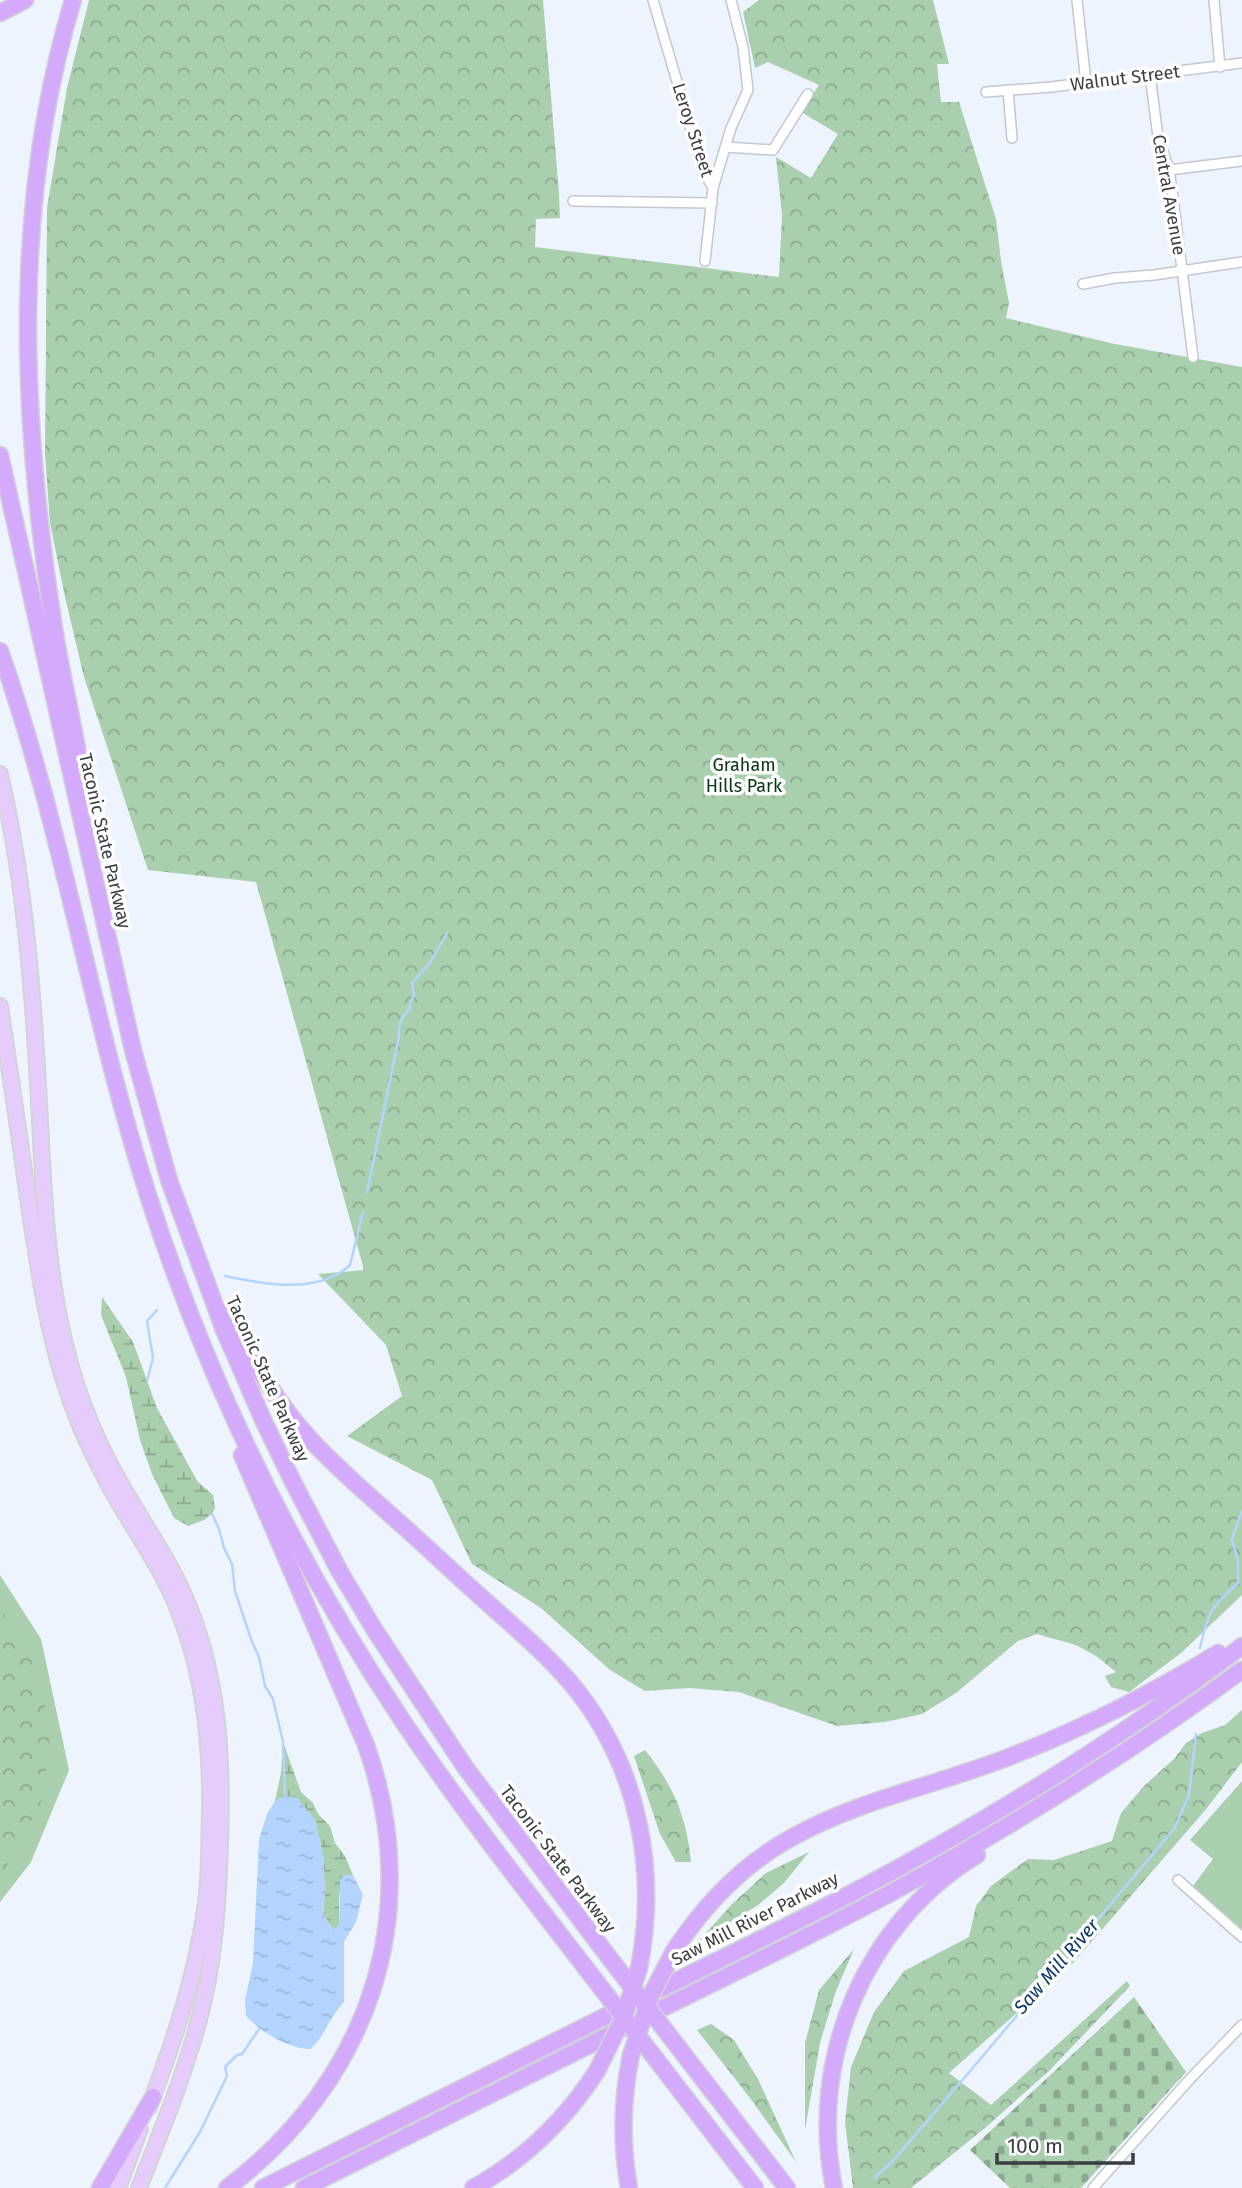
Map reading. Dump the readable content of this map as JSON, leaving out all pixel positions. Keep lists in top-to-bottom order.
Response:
{
  "streets": {
    "highway": ["Taconic State Parkway", "Saw Mill River Parkway"],
    "street": ["Walnut Street", "Leroy Street", "Central Avenue"]
  },
  "crossings": [
    ["Walnut Street", "Central Avenue"]
  ],
  "water": ["Saw Mill River"],
  "parks": ["Graham Hills Park"],
  "scale_bar": "100 m"
}
